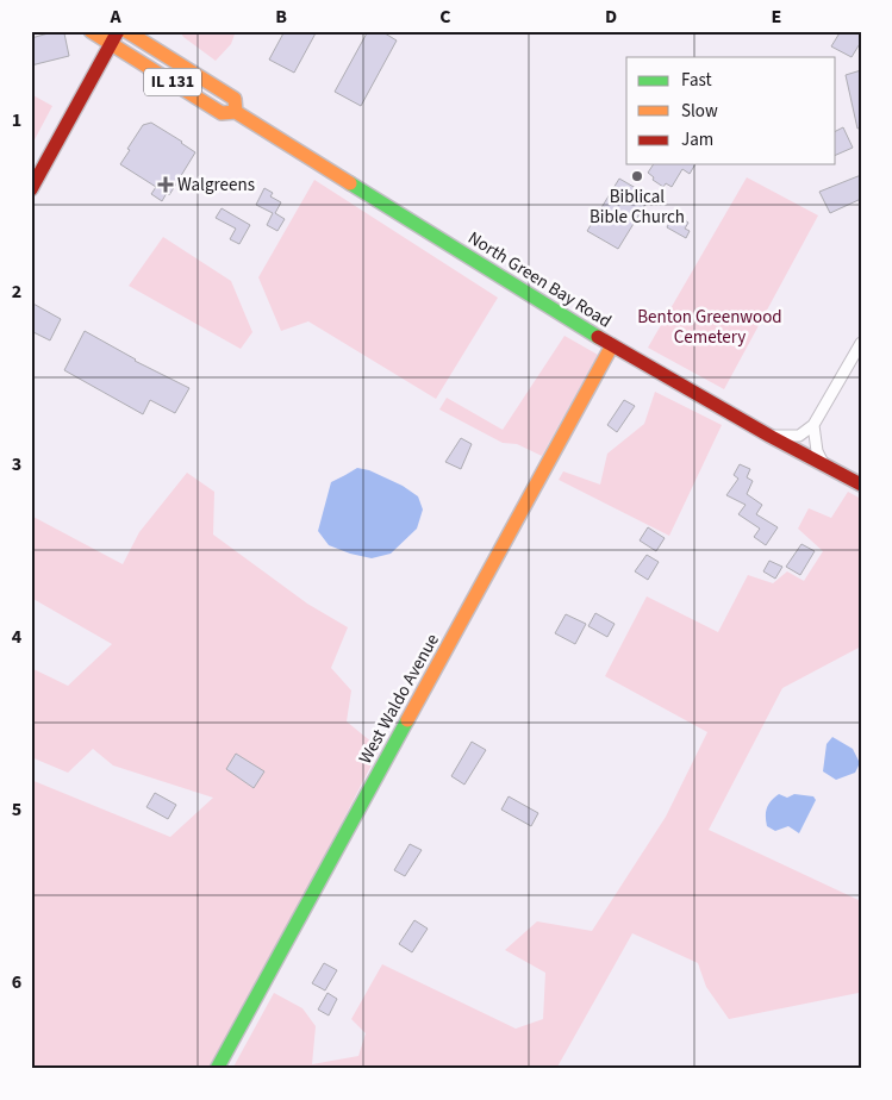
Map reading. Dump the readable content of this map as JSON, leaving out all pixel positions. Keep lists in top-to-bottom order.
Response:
{
  "streets": {
    "main road": ["IL 131", "North Green Bay Road", "West Waldo Avenue"]
  },
  "crossings": [
    ["North Green Bay Road", "West Waldo Avenue"]
  ],
  "parks": ["Benton Greenwood Cemetery"],
  "places": {
    "other": ["Biblical Bible Church"],
    "health": ["Walgreens"]
  },
  "legend": ["Fast", "Slow", "Jam"],
  "grid": {
    "columns": [
      "A",
      "B",
      "C",
      "D",
      "E"
    ],
    "rows": [
      "1",
      "2",
      "3",
      "4",
      "5",
      "6"
    ]
  }
}
